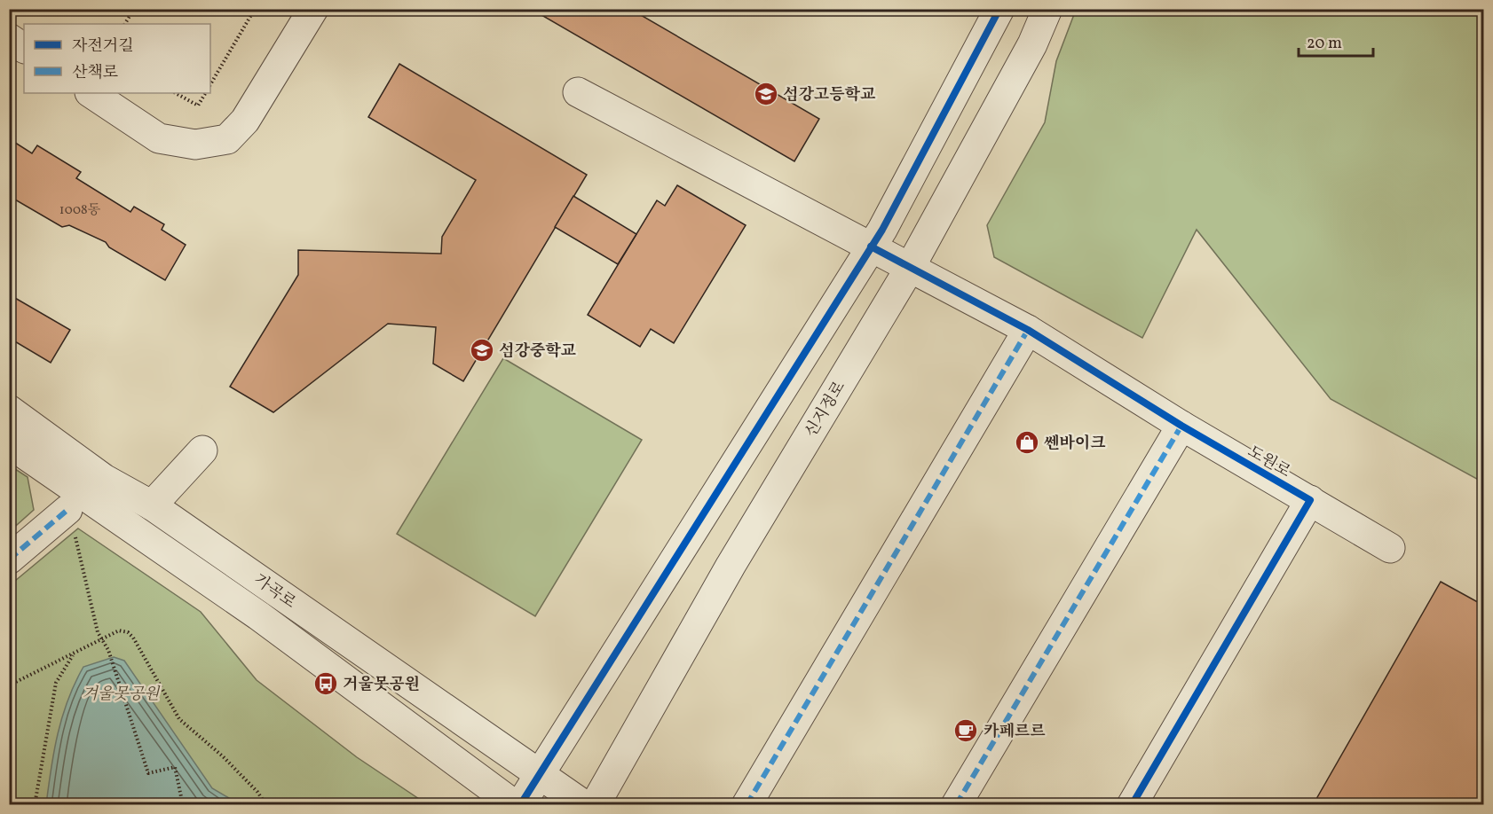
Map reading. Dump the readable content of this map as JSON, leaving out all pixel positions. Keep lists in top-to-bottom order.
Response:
{
  "streets": {
    "street": ["신지정로", "도원로", "가곡로"]
  },
  "crossings": [
    ["신지정로", "도원로"]
  ],
  "parks": ["겨울못공원"],
  "places": {
    "school or university": ["섬강고등학교", "섬강중학교"],
    "shop": ["쎈바이크"],
    "bus stop": ["거울못공원"],
    "cafe": ["카페르르"]
  },
  "house_numbers": ["1008동"],
  "legend": ["자전거길", "산책로"],
  "scale_bar": "20 m"
}
